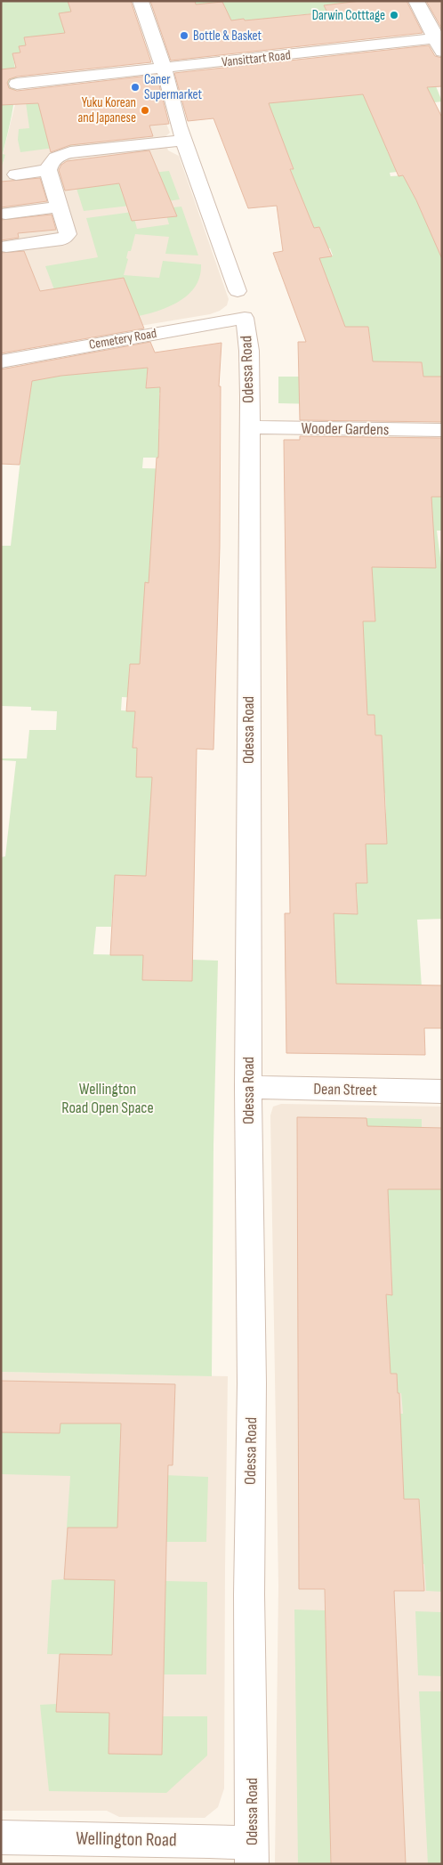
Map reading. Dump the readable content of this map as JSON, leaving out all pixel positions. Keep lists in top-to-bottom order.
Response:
{
  "streets": {
    "street": [
      "Vansittart Road",
      "Cemetery Road",
      "Odessa Road",
      "Wooder Gardens",
      "Dean Street",
      "Wellington Road"
    ]
  },
  "crossings": [
    ["Cemetery Road", "Odessa Road"],
    ["Odessa Road", "Wooder Gardens"],
    ["Odessa Road", "Dean Street"],
    ["Odessa Road", "Wellington Road"]
  ],
  "parks": ["Wellington Road Open Space"],
  "places": [
    "Darwin Cotttage",
    "Bottle & Basket",
    "Caner Supermarket",
    "Yuku Korean and Japanese"
  ]
}
